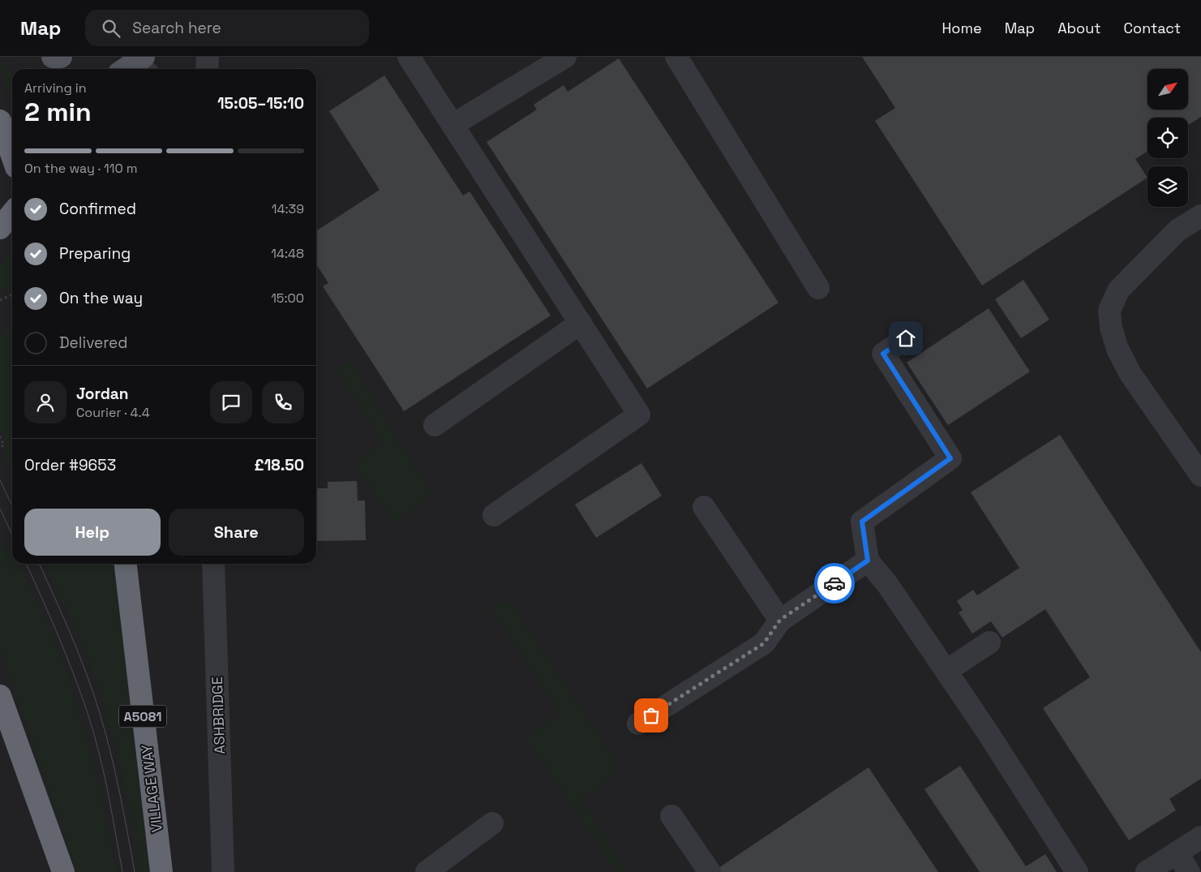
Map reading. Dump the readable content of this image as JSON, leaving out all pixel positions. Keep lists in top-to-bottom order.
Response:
{
  "streets": {
    "highway": ["A5081", "VILLAGE WAY"],
    "street": ["ASHBRIDGE"]
  },
  "north": "top right",
  "page": {
    "header": "Map",
    "search": "Search here",
    "nav": [
      "Home",
      "Map",
      "About",
      "Contact"
    ],
    "heading": ["2 min", "Arriving in", "15:05–15:10"],
    "panel": [
      "Jordan",
      "Courier · 4.4",
      "Order #9653",
      "£18.50"
    ],
    "bar": "On the way · 110 m",
    "list": [
      ["Confirmed", "14:39"],
      ["Preparing", "14:48"],
      ["On the way", "15:00"],
      "Delivered"
    ],
    "buttons": ["Help", "Share"]
  }
}
